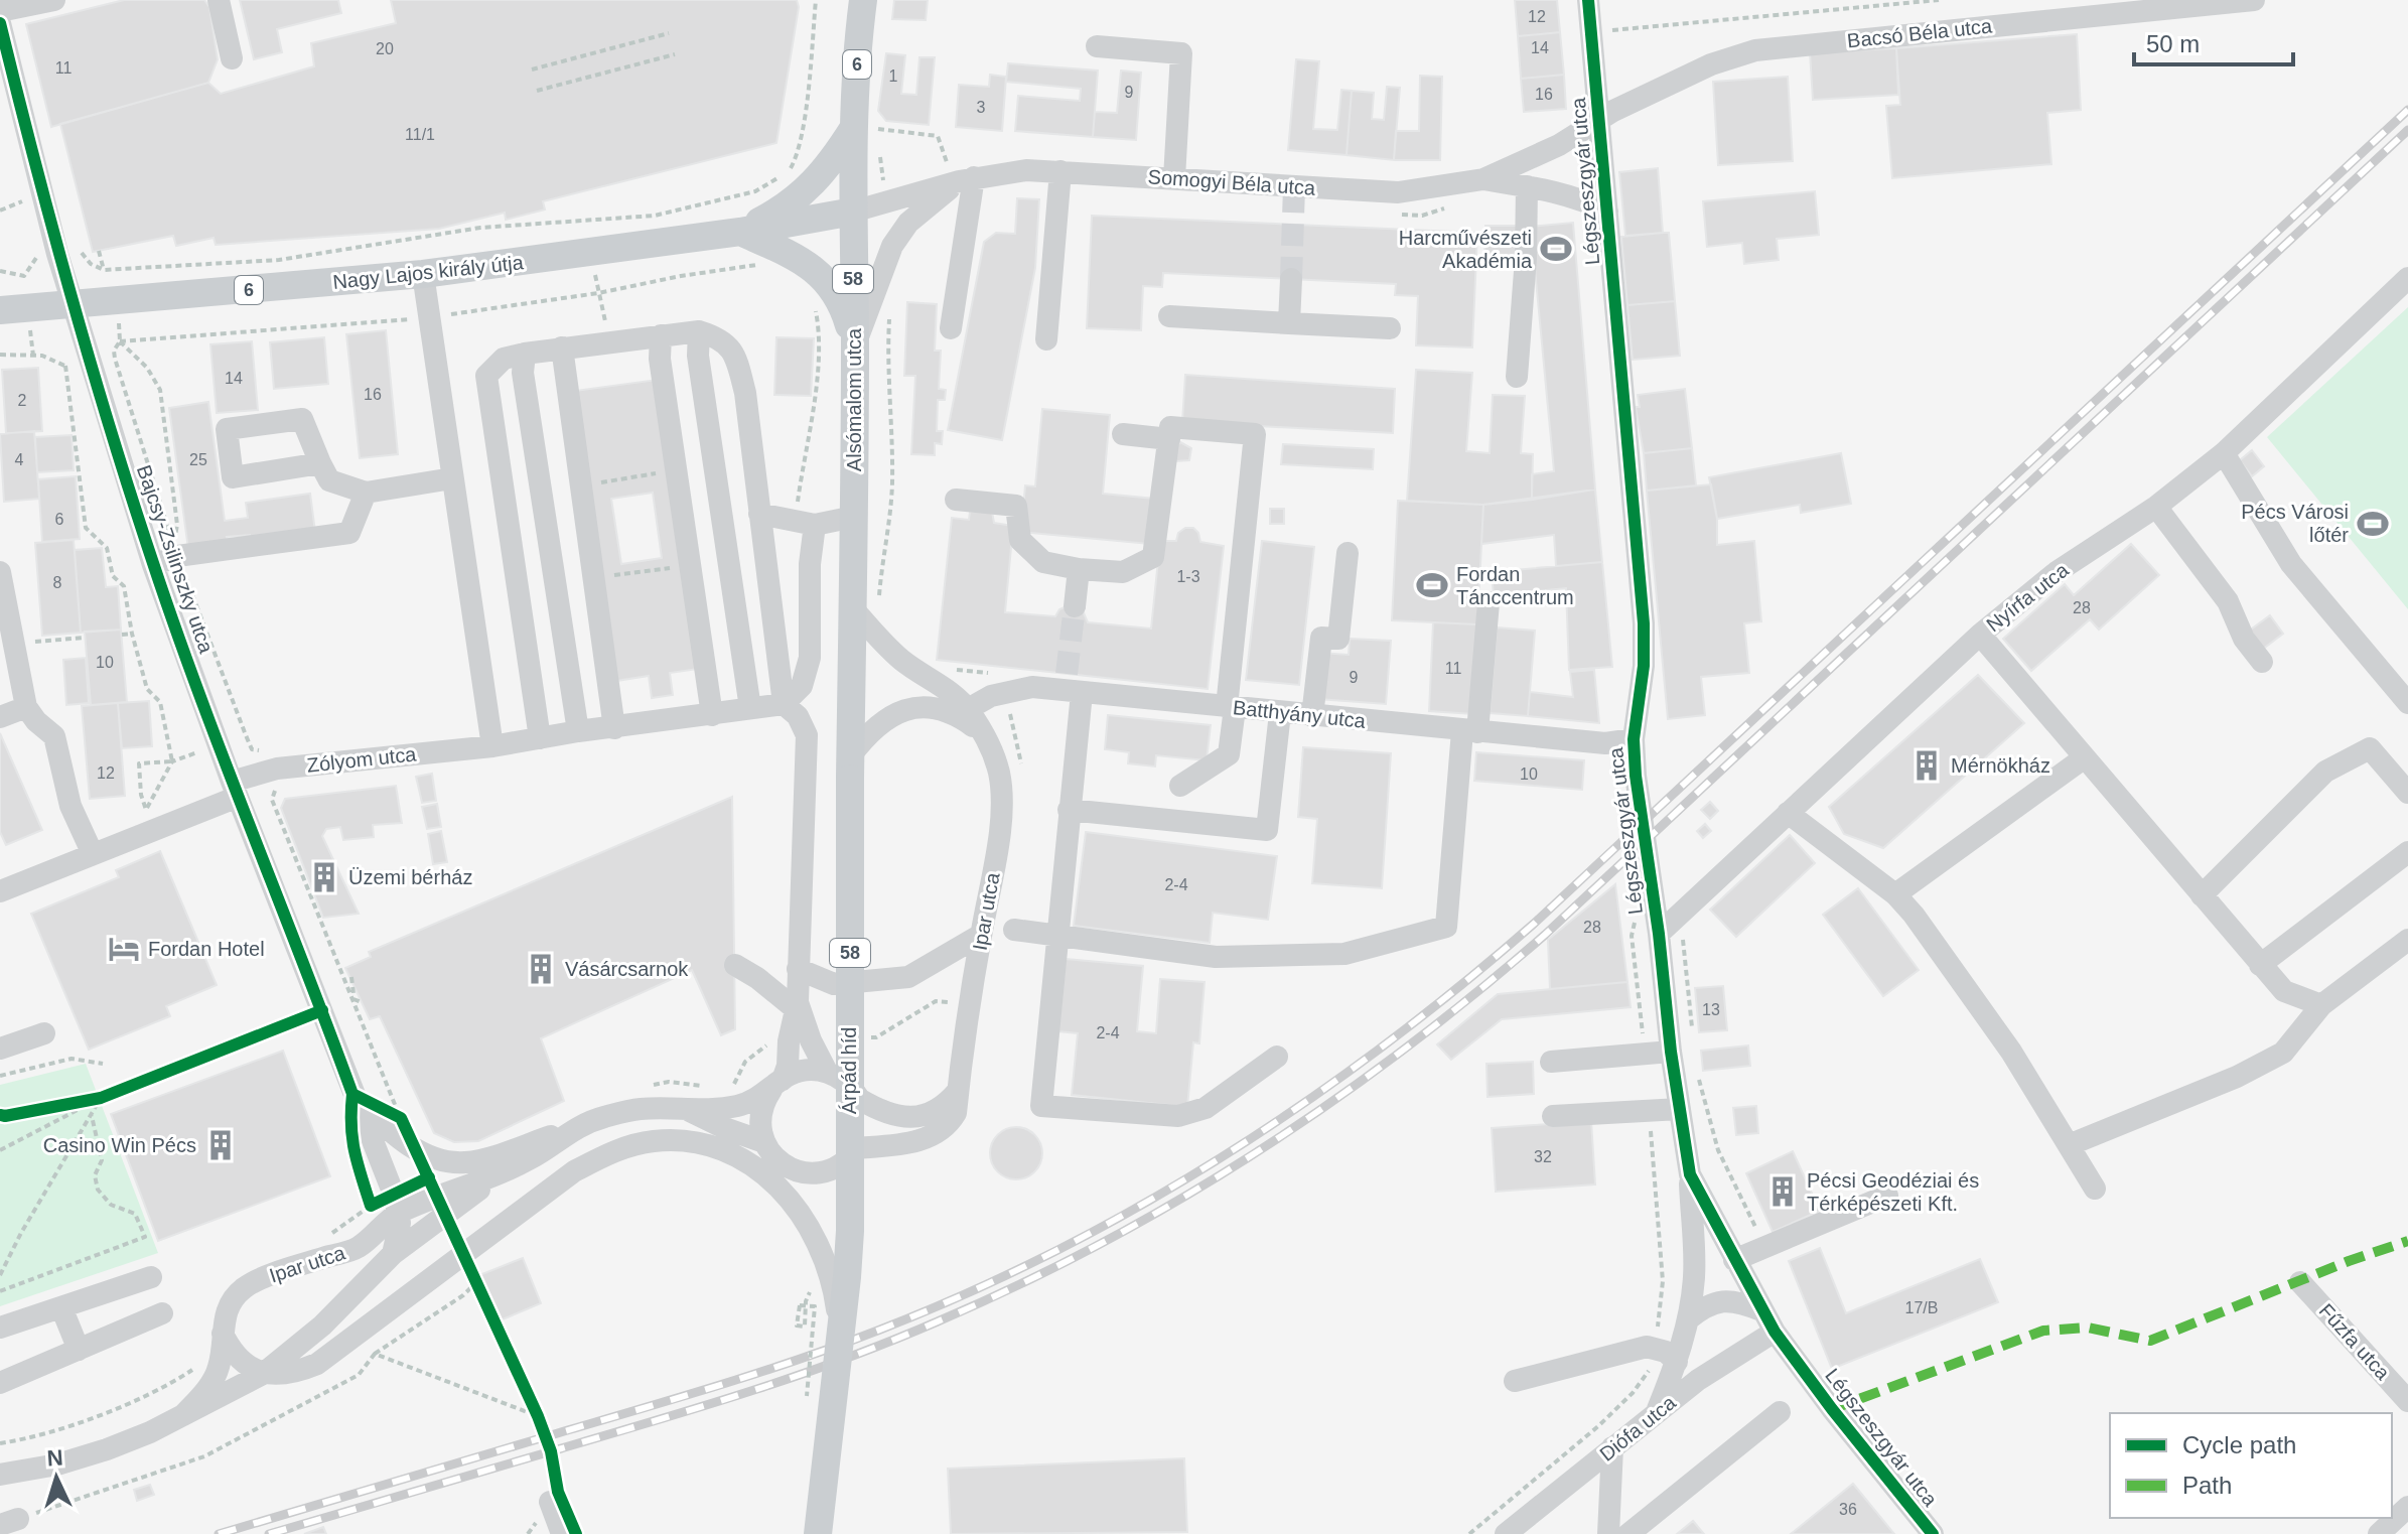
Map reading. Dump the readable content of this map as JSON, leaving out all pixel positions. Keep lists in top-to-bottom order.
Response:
{
  "streets": {
    "main road": [
      "6",
      "Nagy Lajos király útja",
      "58",
      "Alsómalom utca",
      "Árpád híd"
    ],
    "street": [
      "Bacsó Béla utca",
      "Légszeszgyár utca",
      "Somogyi Béla utca",
      "Bajcsy-Zsilinszky utca",
      "Nyírfa utca",
      "Batthyány utca",
      "Zólyom utca",
      "Ipar utca",
      "Fűzfa utca",
      "Diófa utca"
    ]
  },
  "crossings": [
    ["Bacsó Béla utca", "Légszeszgyár utca"],
    ["Bacsó Béla utca", "Somogyi Béla utca"],
    ["6", "Nagy Lajos király útja"],
    ["6", "Alsómalom utca"],
    ["Légszeszgyár utca", "Somogyi Béla utca"],
    ["Légszeszgyár utca", "Nyírfa utca"],
    ["Légszeszgyár utca", "Batthyány utca"],
    ["Légszeszgyár utca", "Diófa utca"],
    ["Somogyi Béla utca", "Nagy Lajos király útja"],
    ["Somogyi Béla utca", "Alsómalom utca"],
    ["Nagy Lajos király útja", "Alsómalom utca"],
    ["Nagy Lajos király útja", "Bajcsy-Zsilinszky utca"],
    ["Alsómalom utca", "Ipar utca"],
    ["Alsómalom utca", "Árpád híd"],
    ["Bajcsy-Zsilinszky utca", "Zólyom utca"],
    ["Bajcsy-Zsilinszky utca", "Ipar utca"],
    ["Batthyány utca", "Ipar utca"],
    ["Ipar utca", "Árpád híd"]
  ],
  "places": {
    "sports": ["Harcművészeti Akadémia", "Pécs Városi lőtér", "Fordan Tánccentrum"],
    "building": [
      "Mérnökház",
      "Üzemi bérház",
      "Vásárcsarnok",
      "Casino Win Pécs",
      "Pécsi Geodéziai és Térképészeti Kft."
    ],
    "hotel": ["Fordan Hotel"]
  },
  "house_numbers": [
    "12",
    "14",
    "20",
    "11",
    "1",
    "9",
    "16",
    "3",
    "11/1",
    "14",
    "16",
    "2",
    "4",
    "25",
    "6",
    "1-3",
    "8",
    "28",
    "10",
    "11",
    "9",
    "12",
    "10",
    "2-4",
    "28",
    "13",
    "2-4",
    "32",
    "17/B",
    "36"
  ],
  "legend": ["Cycle path", "Path"],
  "scale_bar": "50 m",
  "north": "top"
}
